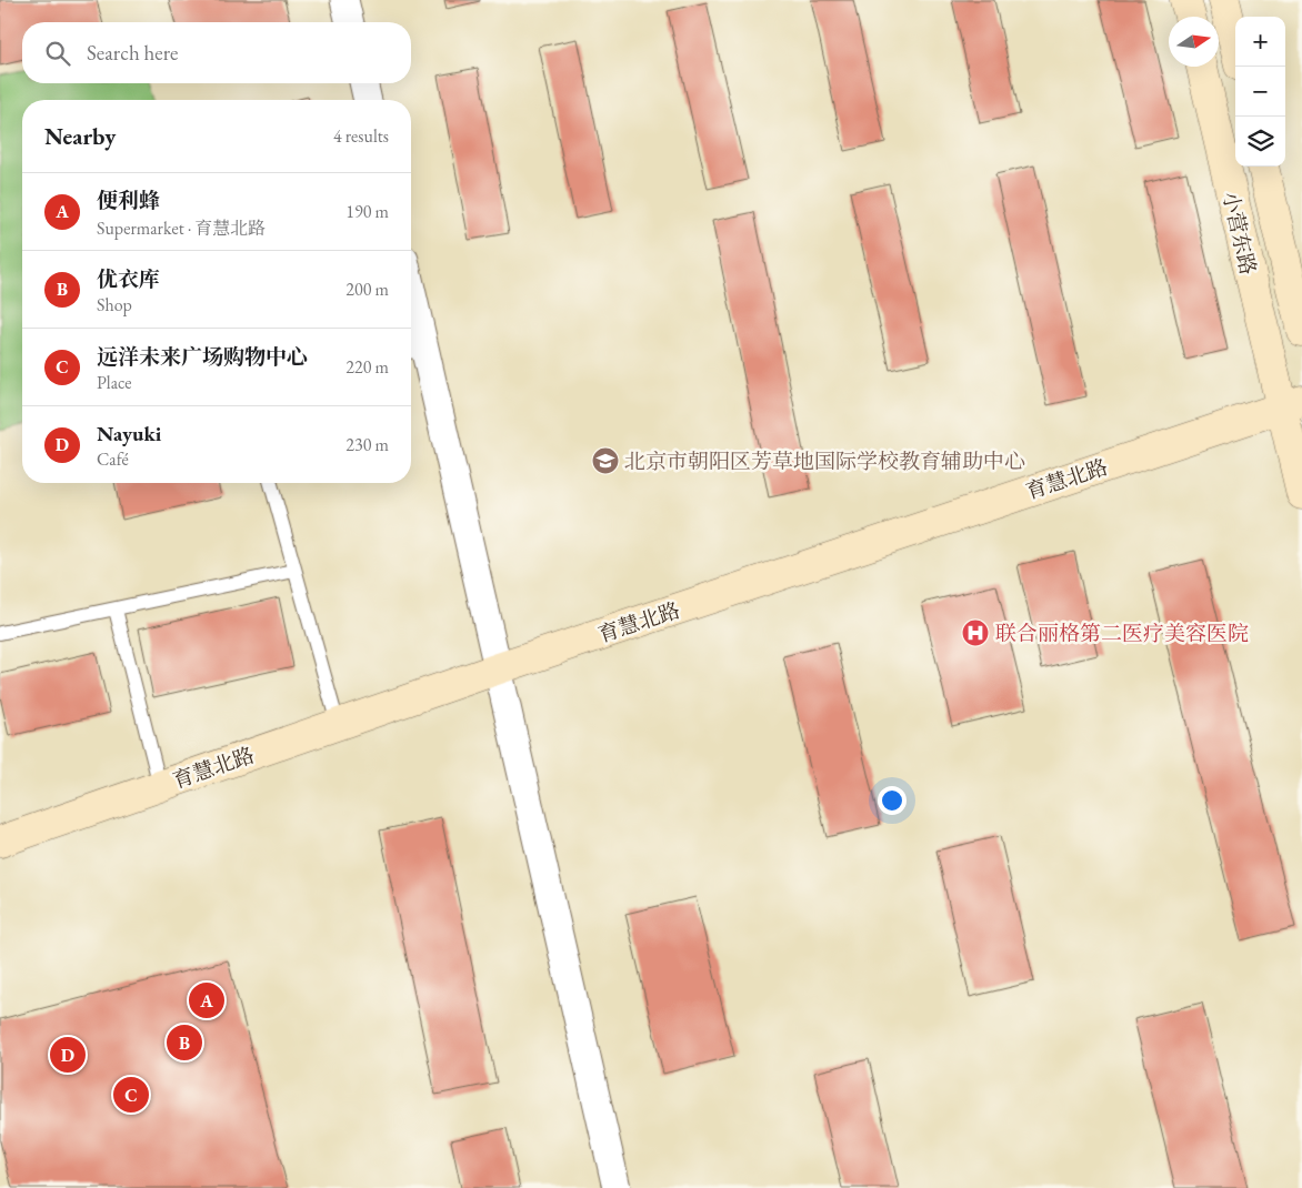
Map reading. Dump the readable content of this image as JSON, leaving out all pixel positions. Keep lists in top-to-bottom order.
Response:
{
  "streets": {
    "street": ["小营东路", "育慧北路"]
  },
  "crossings": [
    ["小营东路", "育慧北路"]
  ],
  "places": {
    "school or university": ["北京市朝阳区芳草地国际学校教育辅助中心"],
    "hospital": ["联合丽格第二医疗美容医院"]
  },
  "north": "right",
  "page": {
    "map_buttons": ["+", "−"],
    "search": "Search here",
    "heading": ["Nearby", "4 results"],
    "list": [
      {
        "mark": "A",
        "name": "便利蜂",
        "note": "Supermarket · 育慧北路",
        "value": "190 m"
      },
      {
        "mark": "B",
        "name": "优衣库",
        "note": "Shop",
        "value": "200 m"
      },
      {
        "mark": "C",
        "name": "远洋未来广场购物中心",
        "note": "Place",
        "value": "220 m"
      },
      {
        "mark": "D",
        "name": "Nayuki",
        "note": "Café",
        "value": "230 m"
      }
    ],
    "pins": [
      "A",
      "B",
      "D",
      "C"
    ]
  }
}
